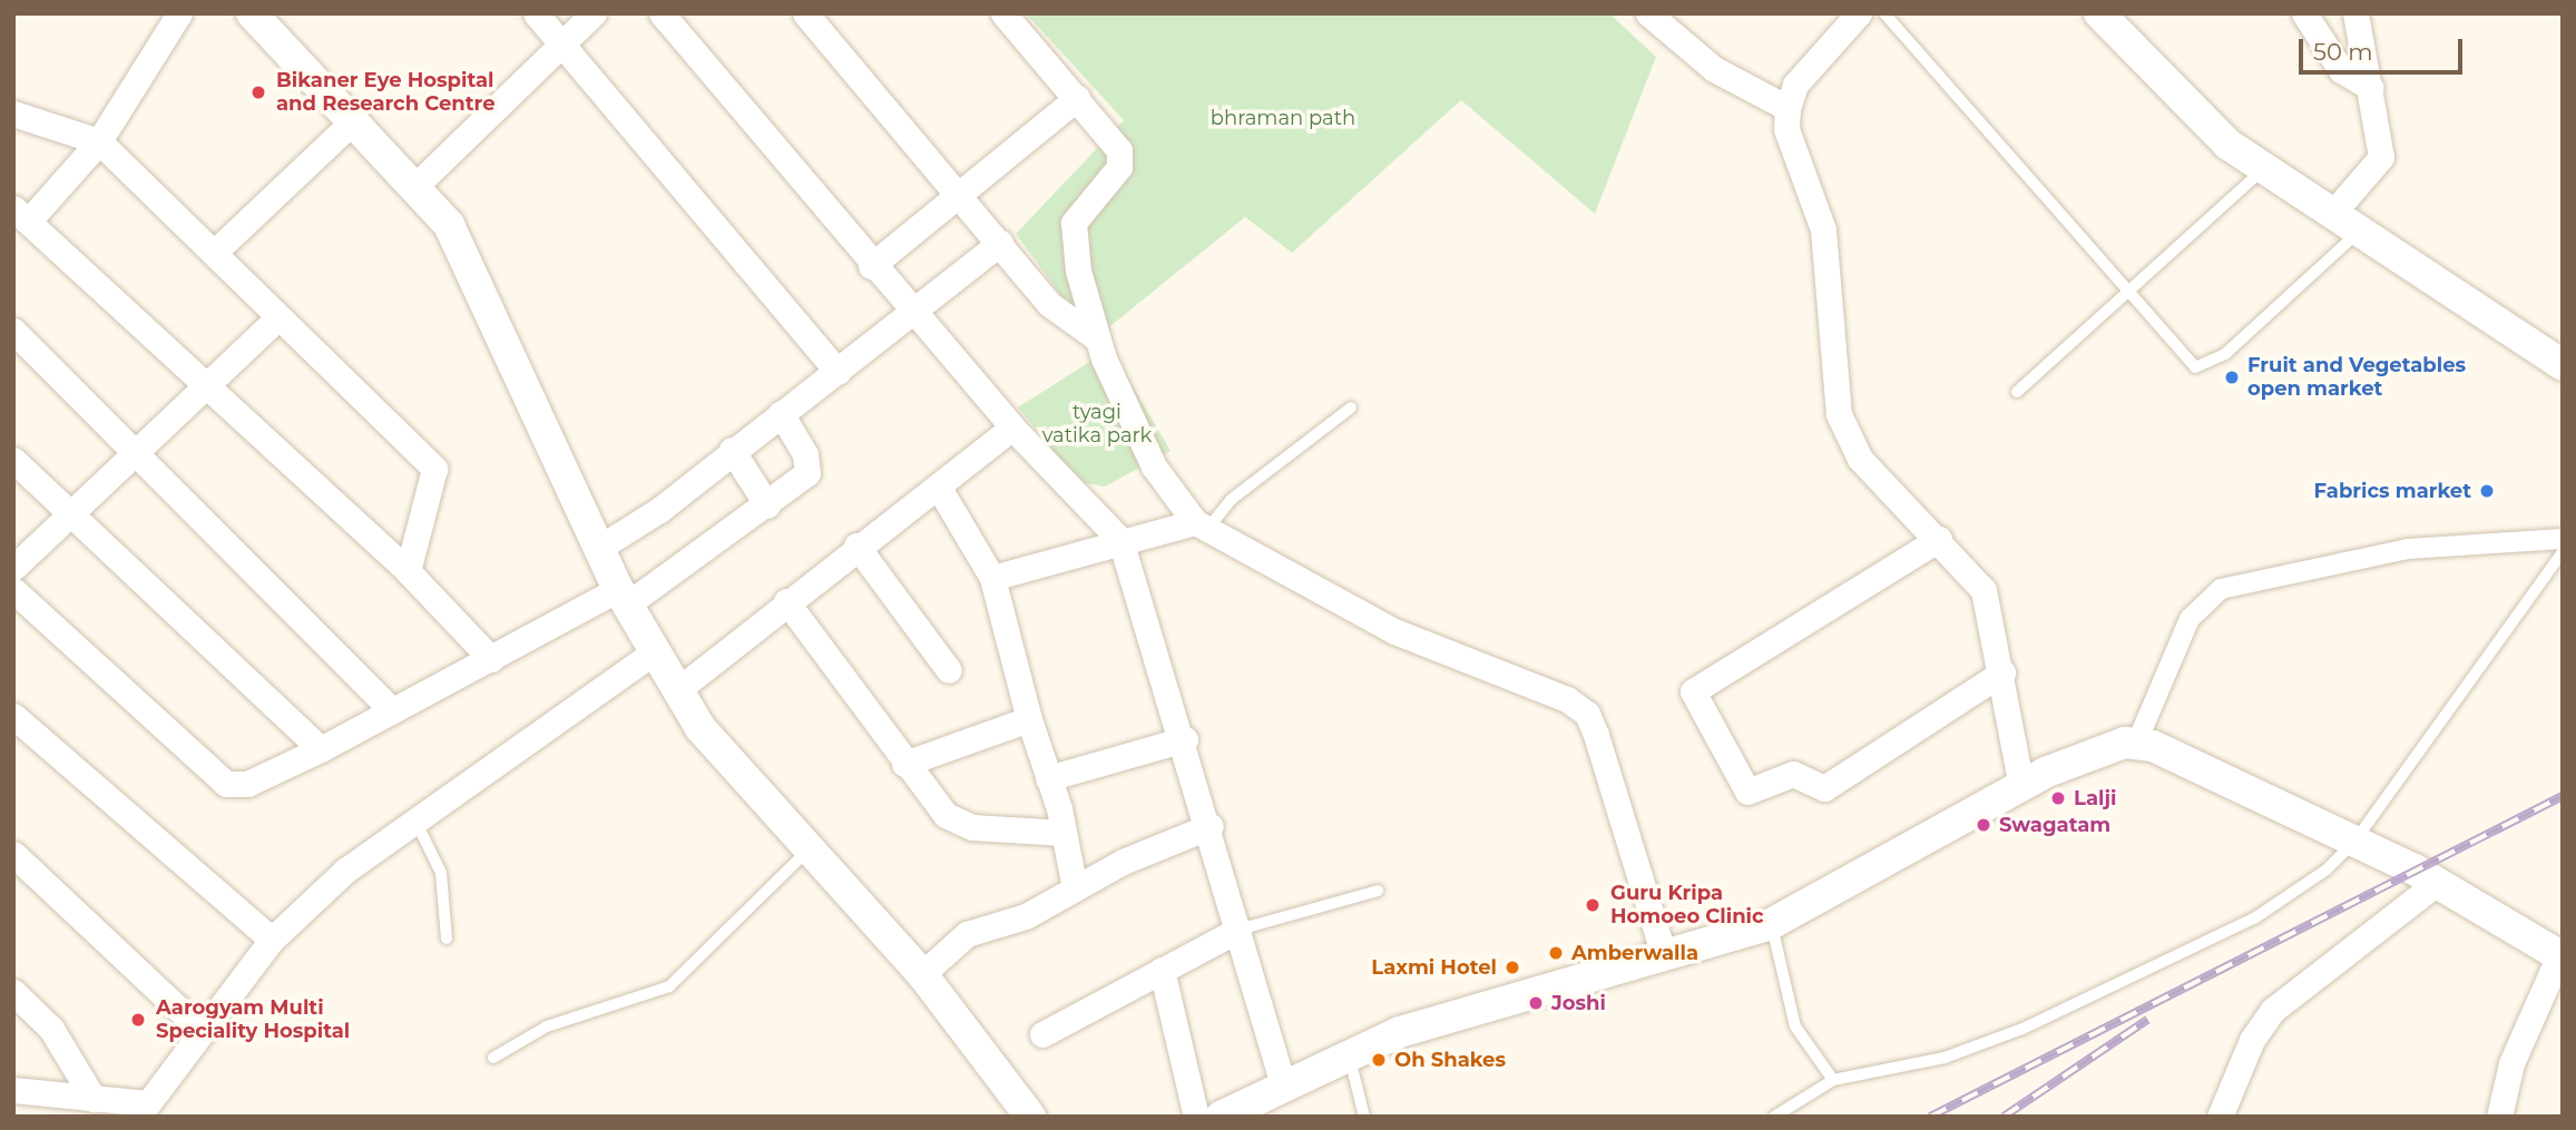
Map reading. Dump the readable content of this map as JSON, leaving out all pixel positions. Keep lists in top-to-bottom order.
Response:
{
  "parks": ["bhraman path", "tyagi vatika park"],
  "places": [
    "Bikaner Eye Hospital and Research Centre",
    "Fruit and Vegetables open market",
    "Fabrics market",
    "Lalji",
    "Swagatam",
    "Guru Kripa Homoeo Clinic",
    "Amberwalla",
    "Laxmi Hotel",
    "Joshi",
    "Aarogyam Multi Speciality Hospital",
    "Oh Shakes"
  ],
  "scale_bar": "50 m"
}
